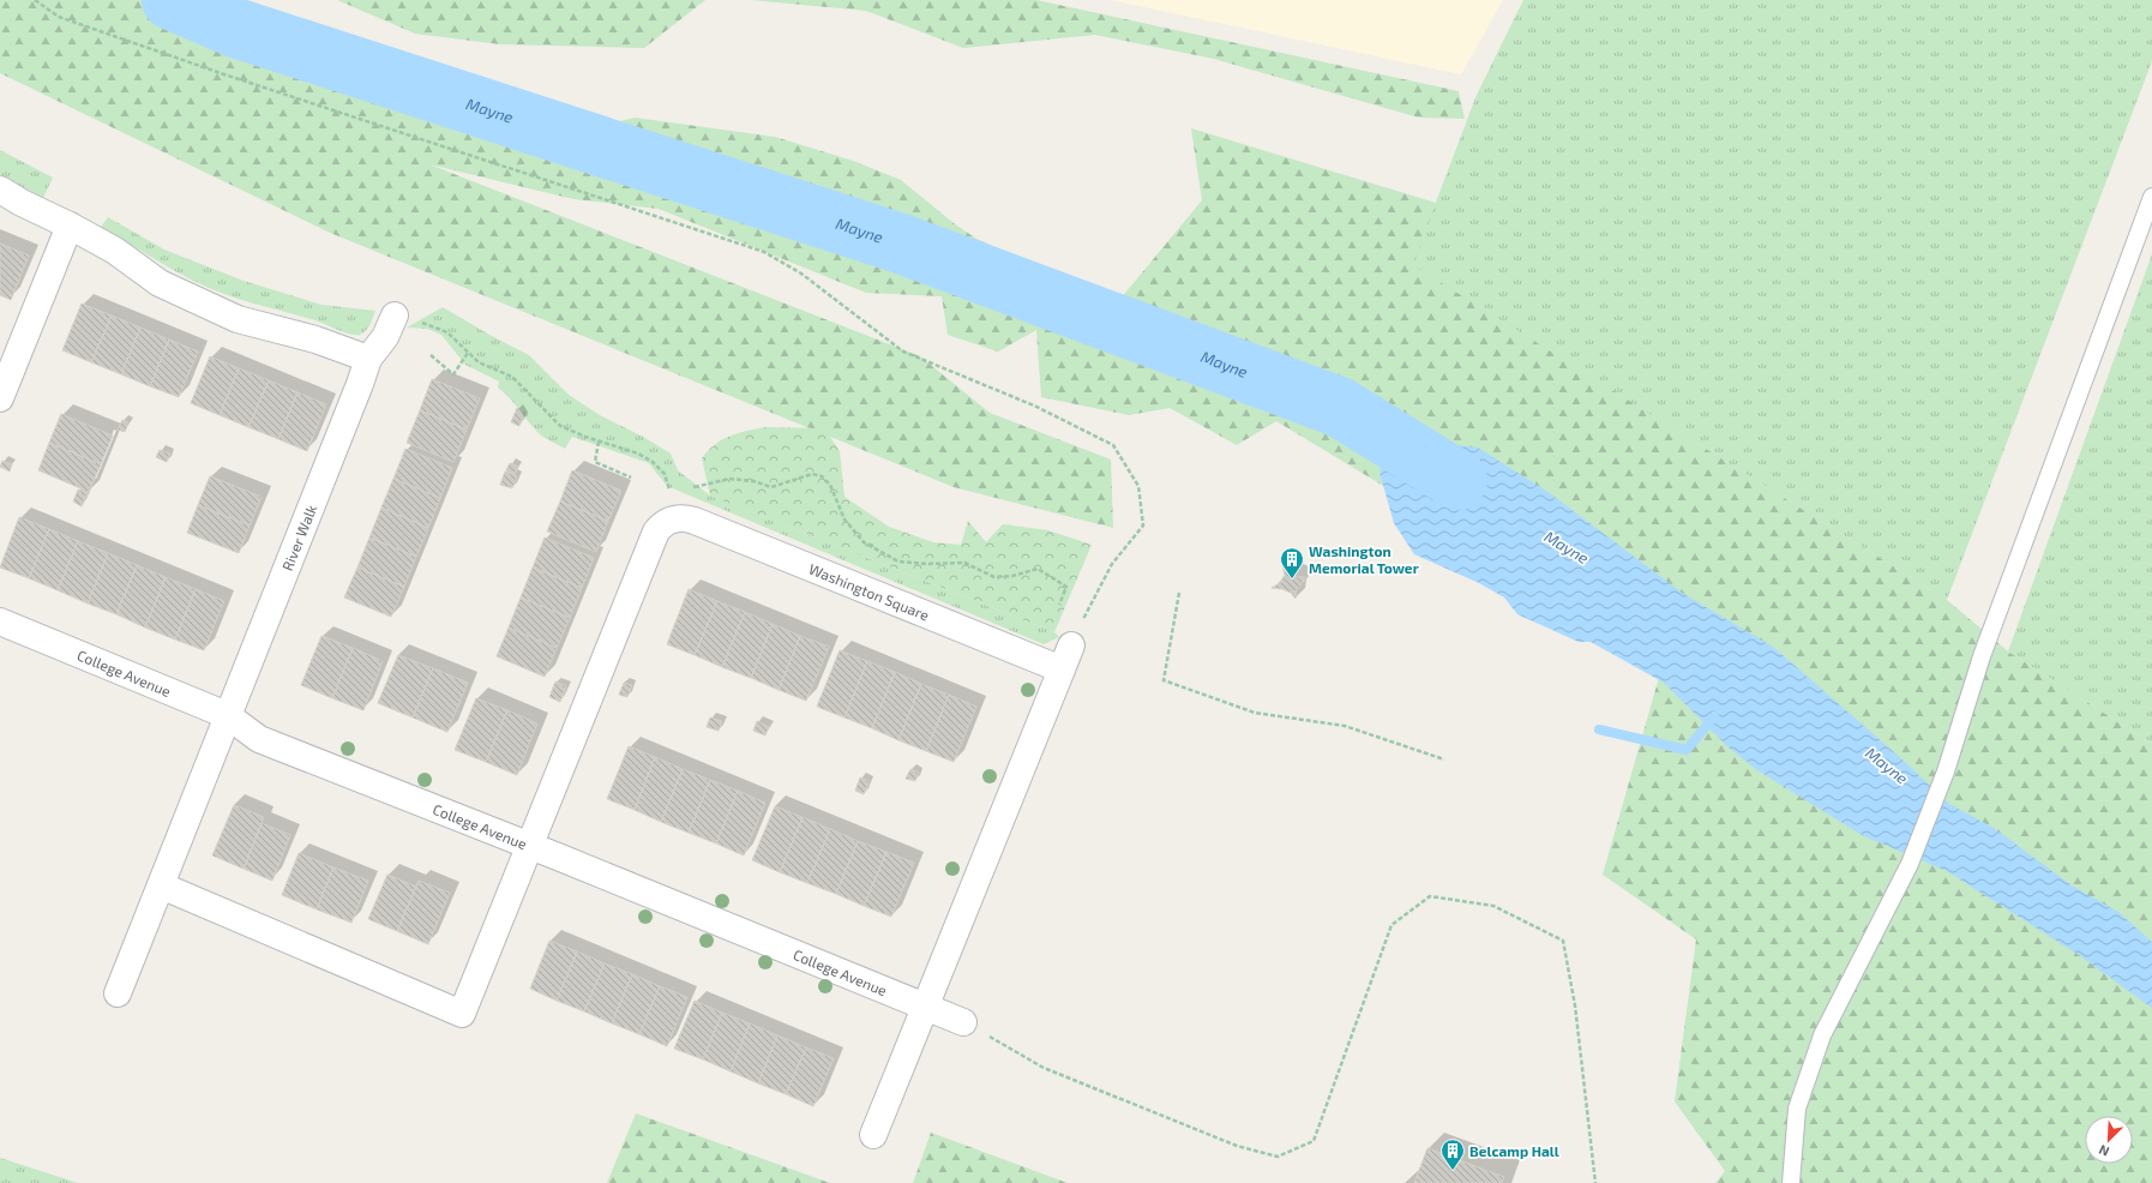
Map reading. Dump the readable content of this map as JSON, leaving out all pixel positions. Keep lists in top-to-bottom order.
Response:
{
  "streets": {
    "street": ["River Walk", "Washington Square", "College Avenue"]
  },
  "crossings": [
    ["River Walk", "College Avenue"]
  ],
  "water": ["Mayne"],
  "places": {
    "building": ["Washington Memorial Tower", "Belcamp Hall"]
  },
  "north": "bottom left"
}
